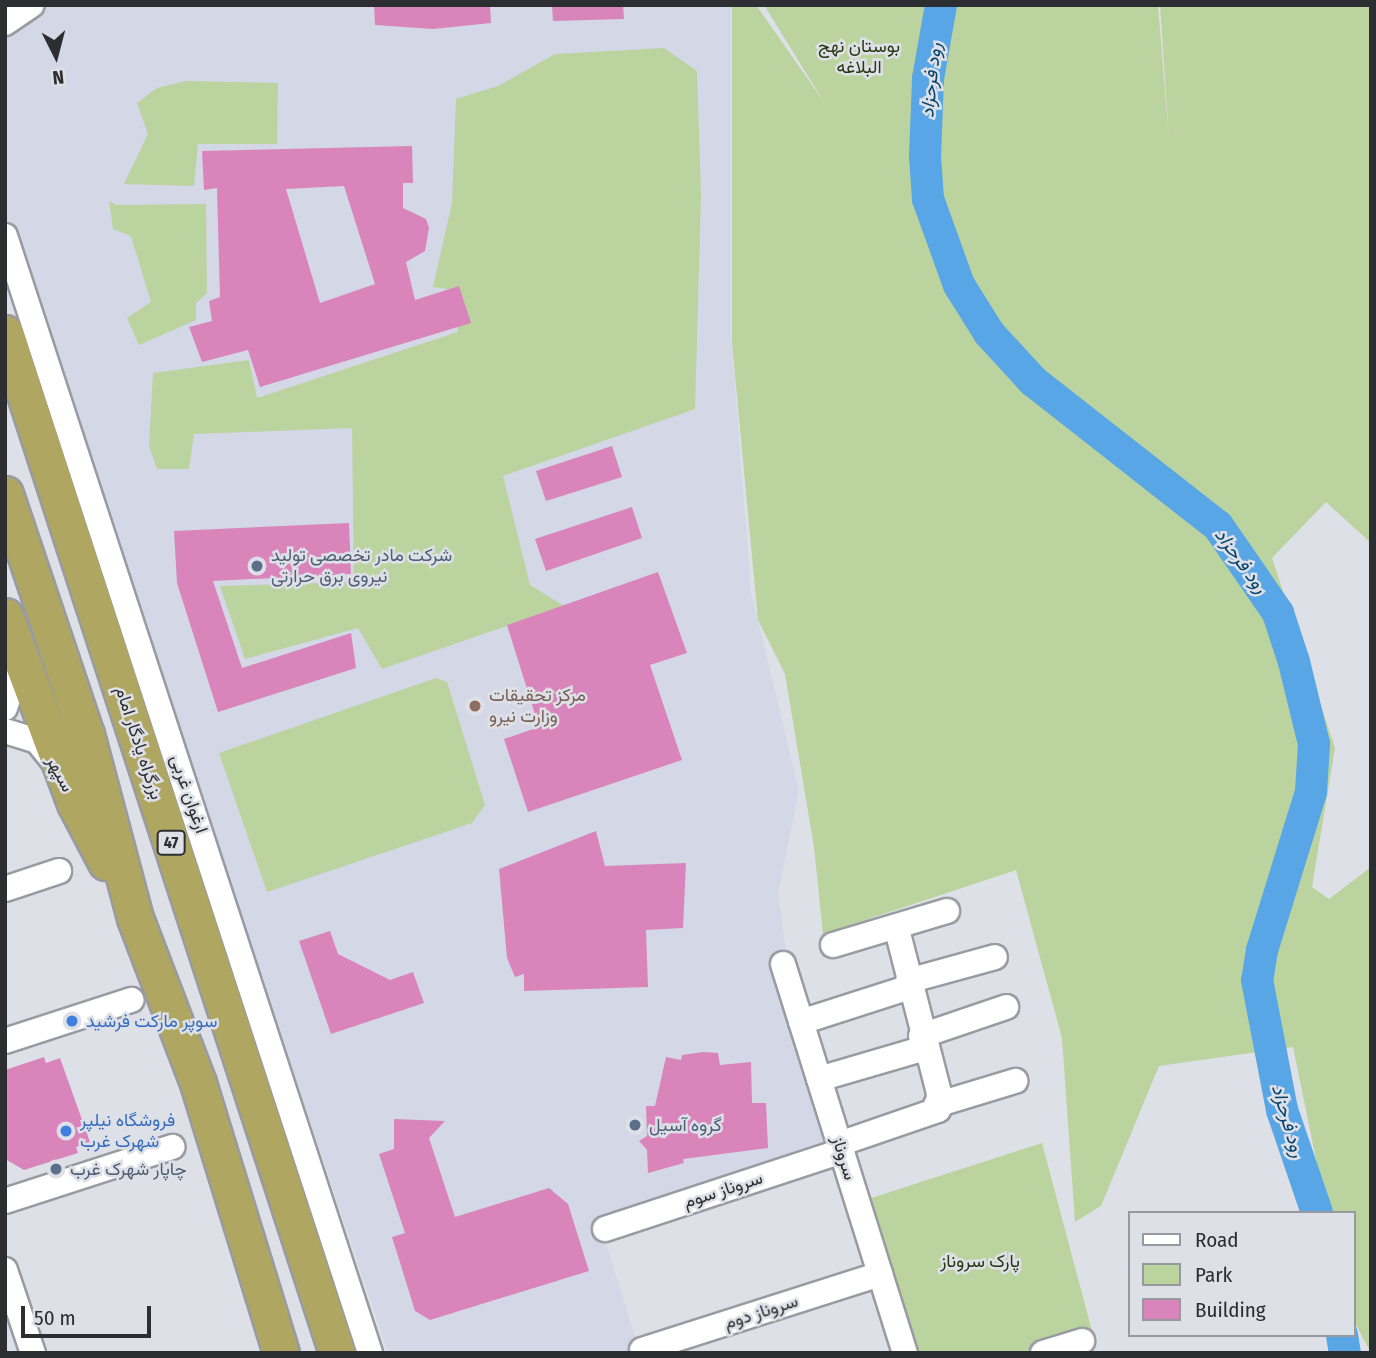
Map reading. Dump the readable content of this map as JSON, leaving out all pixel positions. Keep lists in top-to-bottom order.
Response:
{
  "streets": {
    "highway": ["بزرگراه یادگار امام", "47"],
    "street": [
      "سپهر",
      "ارغوان غربی",
      "سروناز",
      "سروناز سوم",
      "سروناز دوم"
    ]
  },
  "crossings": [
    ["سروناز", "سروناز سوم"],
    ["سروناز", "سروناز دوم"]
  ],
  "water": ["رود فرحزاد"],
  "parks": ["بوستان نهج البلاغه", "پارک سروناز"],
  "places": [
    "شرکت مادر تخصصی تولید نیروی برق حرارتی",
    "مرکز تحقیقات وزارت نیرو",
    "سوپر مارکت فرشید",
    "گروه آسیل",
    "فروشگاه نیلپر شهرک غرب",
    "چاپار شهرک غرب"
  ],
  "legend": ["Road", "Park", "Building"],
  "scale_bar": "50 m",
  "north": "bottom"
}
